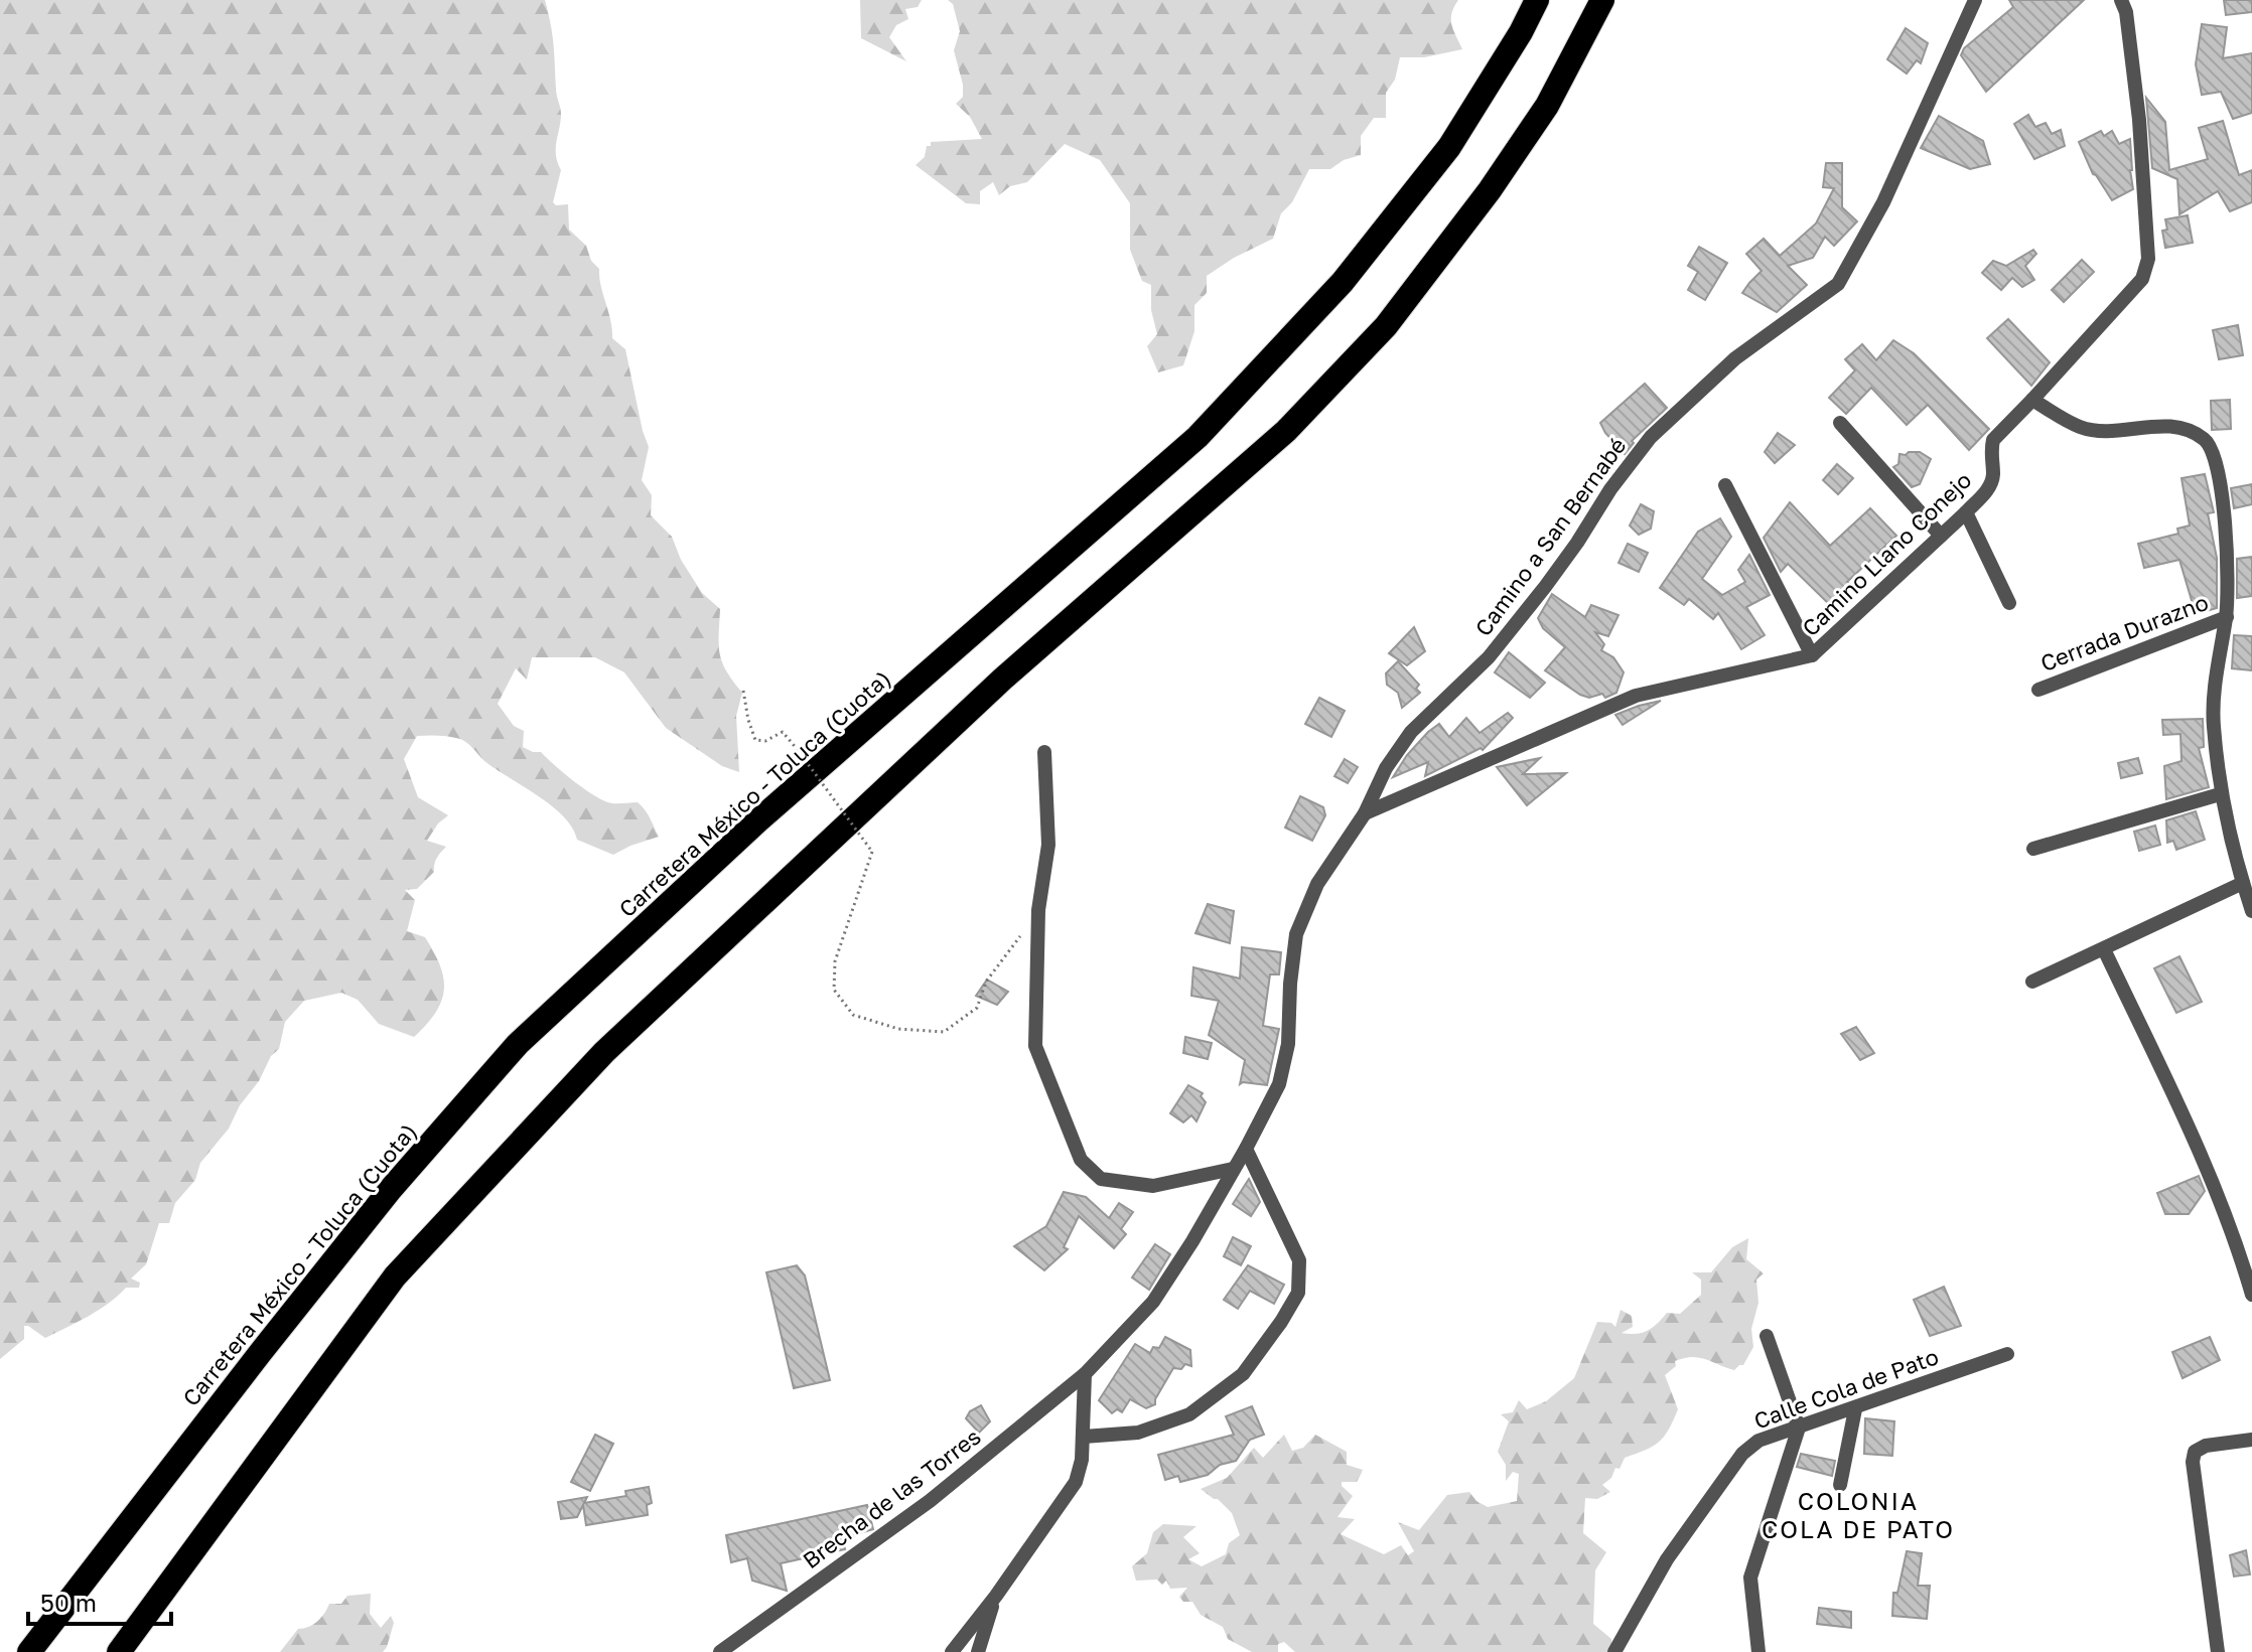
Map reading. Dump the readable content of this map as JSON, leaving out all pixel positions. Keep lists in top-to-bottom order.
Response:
{
  "streets": {
    "highway": ["Carretera México - Toluca (Cuota)"],
    "street": [
      "Camino a San Bernabé",
      "Camino Llano Conejo",
      "Cerrada Durazno",
      "Calle Cola de Pato",
      "Brecha de las Torres"
    ]
  },
  "crossings": [
    ["Camino a San Bernabé", "Camino Llano Conejo"],
    ["Camino a San Bernabé", "Brecha de las Torres"]
  ],
  "districts": ["COLONIA COLA DE PATO"],
  "scale_bar": "50 m"
}
